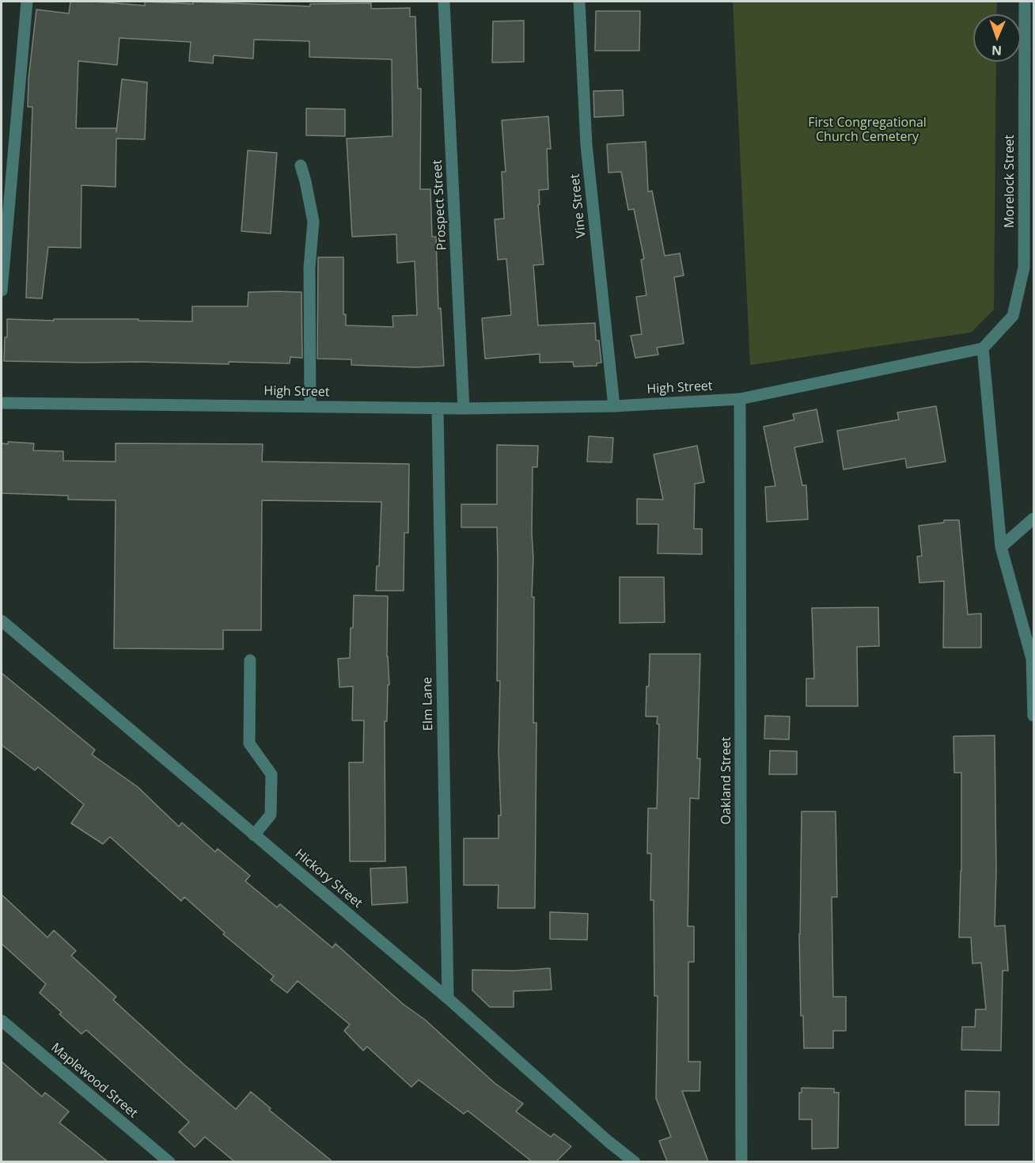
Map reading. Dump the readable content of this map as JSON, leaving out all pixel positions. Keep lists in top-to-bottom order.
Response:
{
  "streets": {
    "street": [
      "Morelock Street",
      "Prospect Street",
      "Vine Street",
      "High Street",
      "Elm Lane",
      "Oakland Street",
      "Hickory Street",
      "Maplewood Street"
    ]
  },
  "crossings": [
    ["Morelock Street", "High Street"],
    ["Prospect Street", "High Street"],
    ["Vine Street", "High Street"],
    ["High Street", "Elm Lane"],
    ["High Street", "Oakland Street"],
    ["Elm Lane", "Hickory Street"]
  ],
  "parks": ["First Congregational Church Cemetery"],
  "north": "bottom"
}
